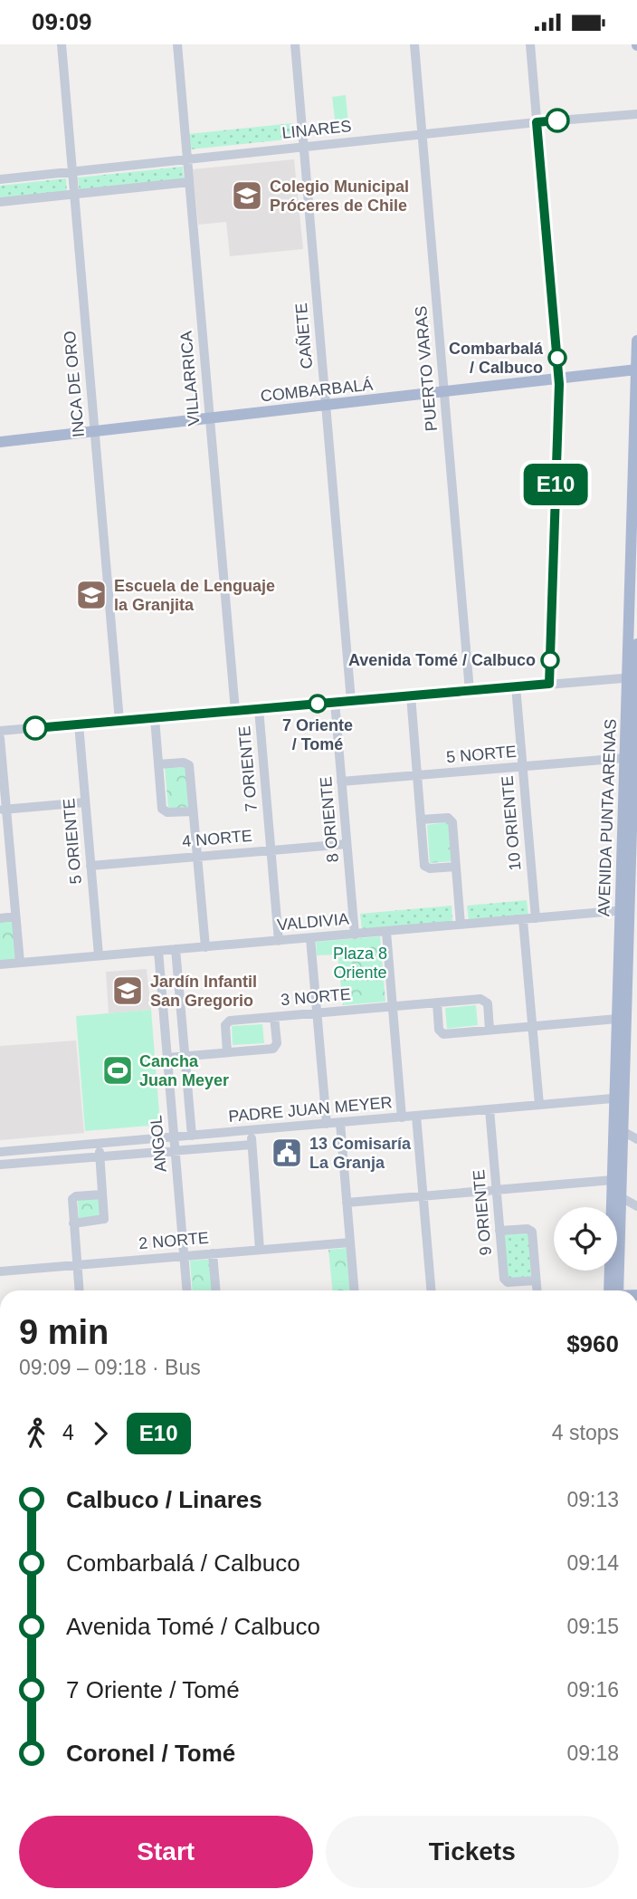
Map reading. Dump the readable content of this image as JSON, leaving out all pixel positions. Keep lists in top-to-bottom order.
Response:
{
  "streets": {
    "main road": ["COMBARBALÁ", "AVENIDA PUNTA ARENAS"],
    "street": [
      "LINARES",
      "CAÑETE",
      "PUERTO VARAS",
      "VILLARRICA",
      "INCA DE ORO",
      "5 NORTE",
      "7 ORIENTE",
      "8 ORIENTE",
      "10 ORIENTE",
      "4 NORTE",
      "5 ORIENTE",
      "VALDIVIA",
      "3 NORTE",
      "PADRE JUAN MEYER",
      "ANGOL",
      "9 ORIENTE",
      "2 NORTE"
    ]
  },
  "crossings": [
    ["LINARES", "CAÑETE"],
    ["LINARES", "PUERTO VARAS"],
    ["LINARES", "VILLARRICA"],
    ["LINARES", "INCA DE ORO"],
    ["CAÑETE", "COMBARBALÁ"],
    ["PUERTO VARAS", "COMBARBALÁ"],
    ["VILLARRICA", "COMBARBALÁ"],
    ["INCA DE ORO", "COMBARBALÁ"],
    ["COMBARBALÁ", "AVENIDA PUNTA ARENAS"],
    ["5 NORTE", "AVENIDA PUNTA ARENAS"],
    ["5 NORTE", "8 ORIENTE"],
    ["5 NORTE", "10 ORIENTE"],
    ["7 ORIENTE", "4 NORTE"],
    ["7 ORIENTE", "VALDIVIA"],
    ["AVENIDA PUNTA ARENAS", "VALDIVIA"],
    ["AVENIDA PUNTA ARENAS", "PADRE JUAN MEYER"],
    ["8 ORIENTE", "4 NORTE"],
    ["8 ORIENTE", "VALDIVIA"],
    ["10 ORIENTE", "VALDIVIA"],
    ["4 NORTE", "5 ORIENTE"],
    ["5 ORIENTE", "VALDIVIA"],
    ["VALDIVIA", "ANGOL"],
    ["3 NORTE", "ANGOL"],
    ["PADRE JUAN MEYER", "ANGOL"],
    ["PADRE JUAN MEYER", "9 ORIENTE"],
    ["ANGOL", "2 NORTE"]
  ],
  "parks": ["Plaza 8 Oriente"],
  "places": {
    "school or university": ["Colegio Municipal Próceres de Chile", "Escuela de Lenguaje la Granjita", "Jardín Infantil San Gregorio"],
    "other": ["Combarbalá / Calbuco", "Avenida Tomé / Calbuco", "7 Oriente / Tomé"],
    "sports": ["Cancha Juan Meyer"],
    "public building": ["13 Comisaría La Granja"]
  },
  "lines": ["bus line E10"],
  "page": {
    "status": "09:09",
    "on_map": "E10",
    "heading": ["9 min", "09:09 – 09:18 · Bus", "$960"],
    "legs": ["4", "E10", "4 stops"],
    "list": [
      {
        "name": "Calbuco / Linares",
        "value": "09:13"
      },
      {
        "name": "Combarbalá / Calbuco",
        "value": "09:14"
      },
      {
        "name": "Avenida Tomé / Calbuco",
        "value": "09:15"
      },
      {
        "name": "7 Oriente / Tomé",
        "value": "09:16"
      },
      {
        "name": "Coronel / Tomé",
        "value": "09:18"
      }
    ],
    "buttons": ["Start", "Tickets"]
  }
}
